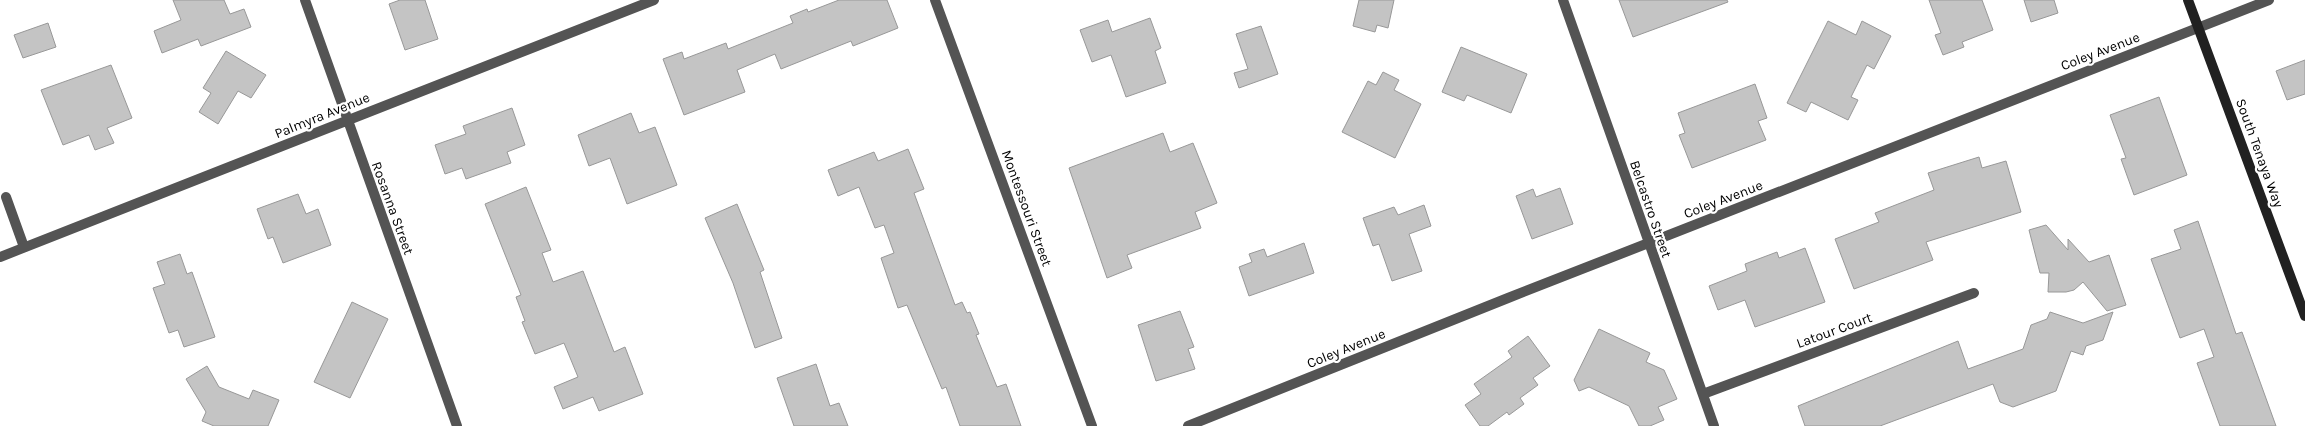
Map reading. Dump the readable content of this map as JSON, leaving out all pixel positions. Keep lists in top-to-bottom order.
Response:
{
  "streets": {
    "street": [
      "Coley Avenue",
      "Palmyra Avenue",
      "South Tenaya Way",
      "Rosanna Street",
      "Montessouri Street",
      "Belcastro Street",
      "Latour Court"
    ]
  },
  "crossings": [
    ["Coley Avenue", "South Tenaya Way"],
    ["Coley Avenue", "Belcastro Street"],
    ["Palmyra Avenue", "Rosanna Street"],
    ["Belcastro Street", "Latour Court"]
  ]
}
